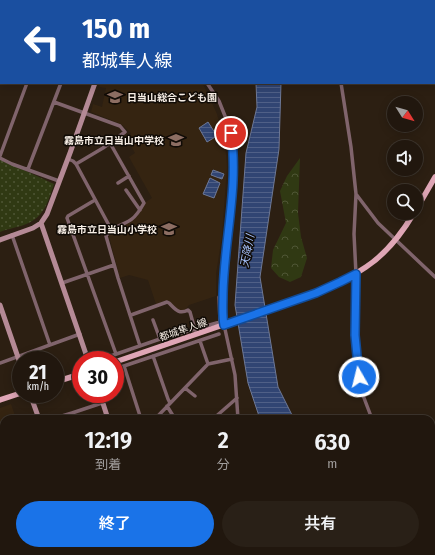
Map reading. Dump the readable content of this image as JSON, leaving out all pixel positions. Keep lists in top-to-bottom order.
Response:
{
  "streets": {
    "main road": ["都城隼人線"]
  },
  "water": ["天降川"],
  "places": {
    "school or university": ["日当山総合こども園", "霧島市立日当山中学校", "霧島市立日当山小学校"]
  },
  "north": "bottom right",
  "page": {
    "turn": ["150 m", "都城隼人線"],
    "speed": "21 km/h",
    "limit": "30",
    "eta": [
      "12:19",
      "到着",
      "2",
      "分",
      "630",
      "m"
    ],
    "buttons": ["終了", "共有"]
  }
}
